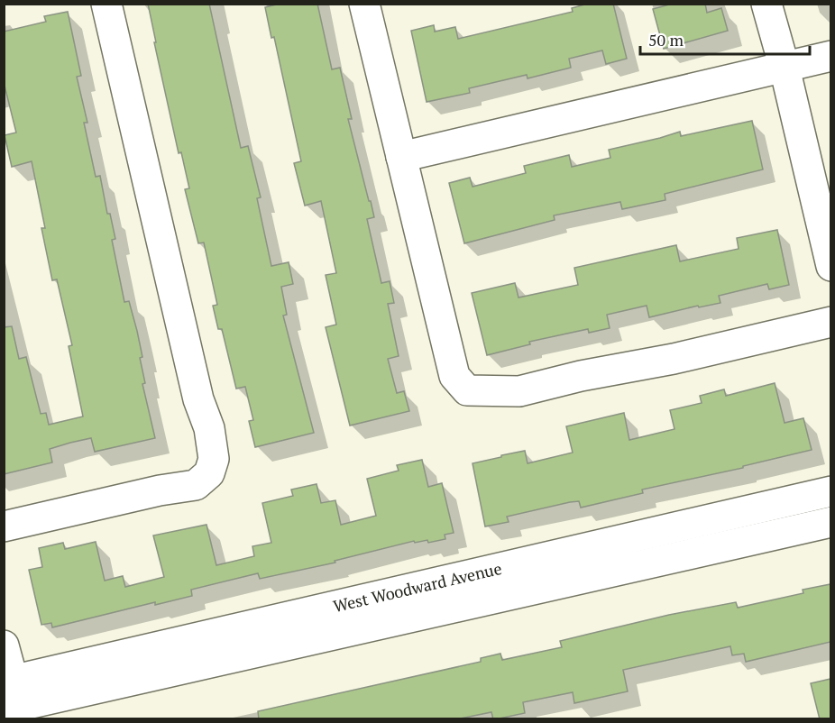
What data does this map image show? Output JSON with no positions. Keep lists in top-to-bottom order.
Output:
{
  "streets": {
    "street": ["West Woodward Avenue"]
  },
  "scale_bar": "50 m"
}
